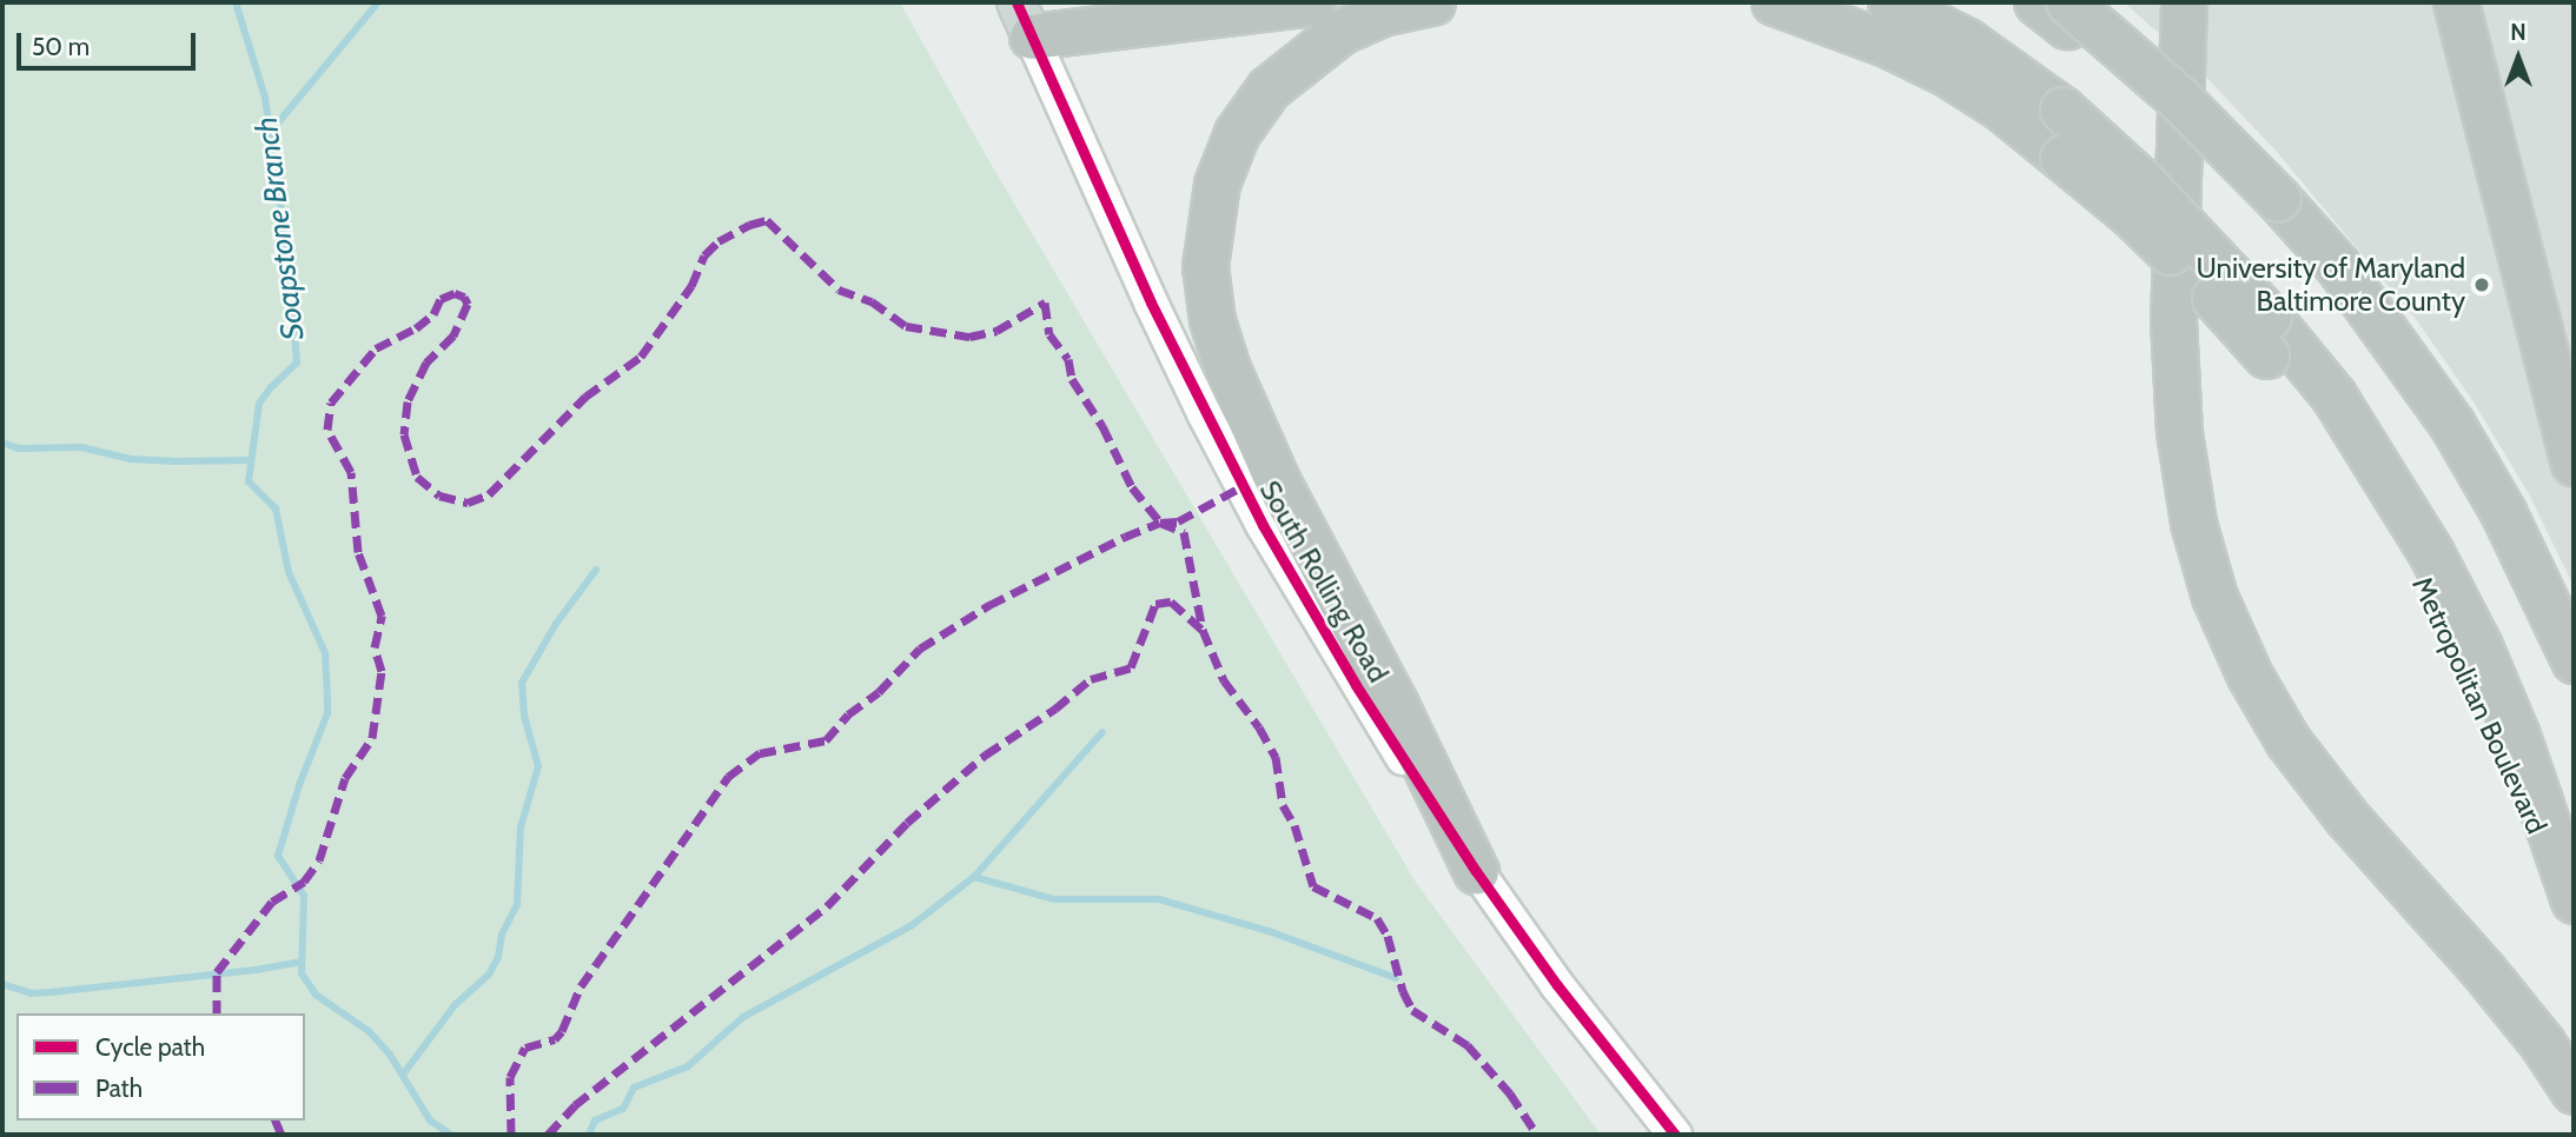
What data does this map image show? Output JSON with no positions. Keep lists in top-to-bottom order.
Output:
{
  "streets": {
    "highway": ["Metropolitan Boulevard"],
    "main road": ["South Rolling Road"]
  },
  "water": ["Soapstone Branch"],
  "places": ["University of Maryland Baltimore County"],
  "legend": ["Cycle path", "Path"],
  "scale_bar": "50 m",
  "north": "top"
}
